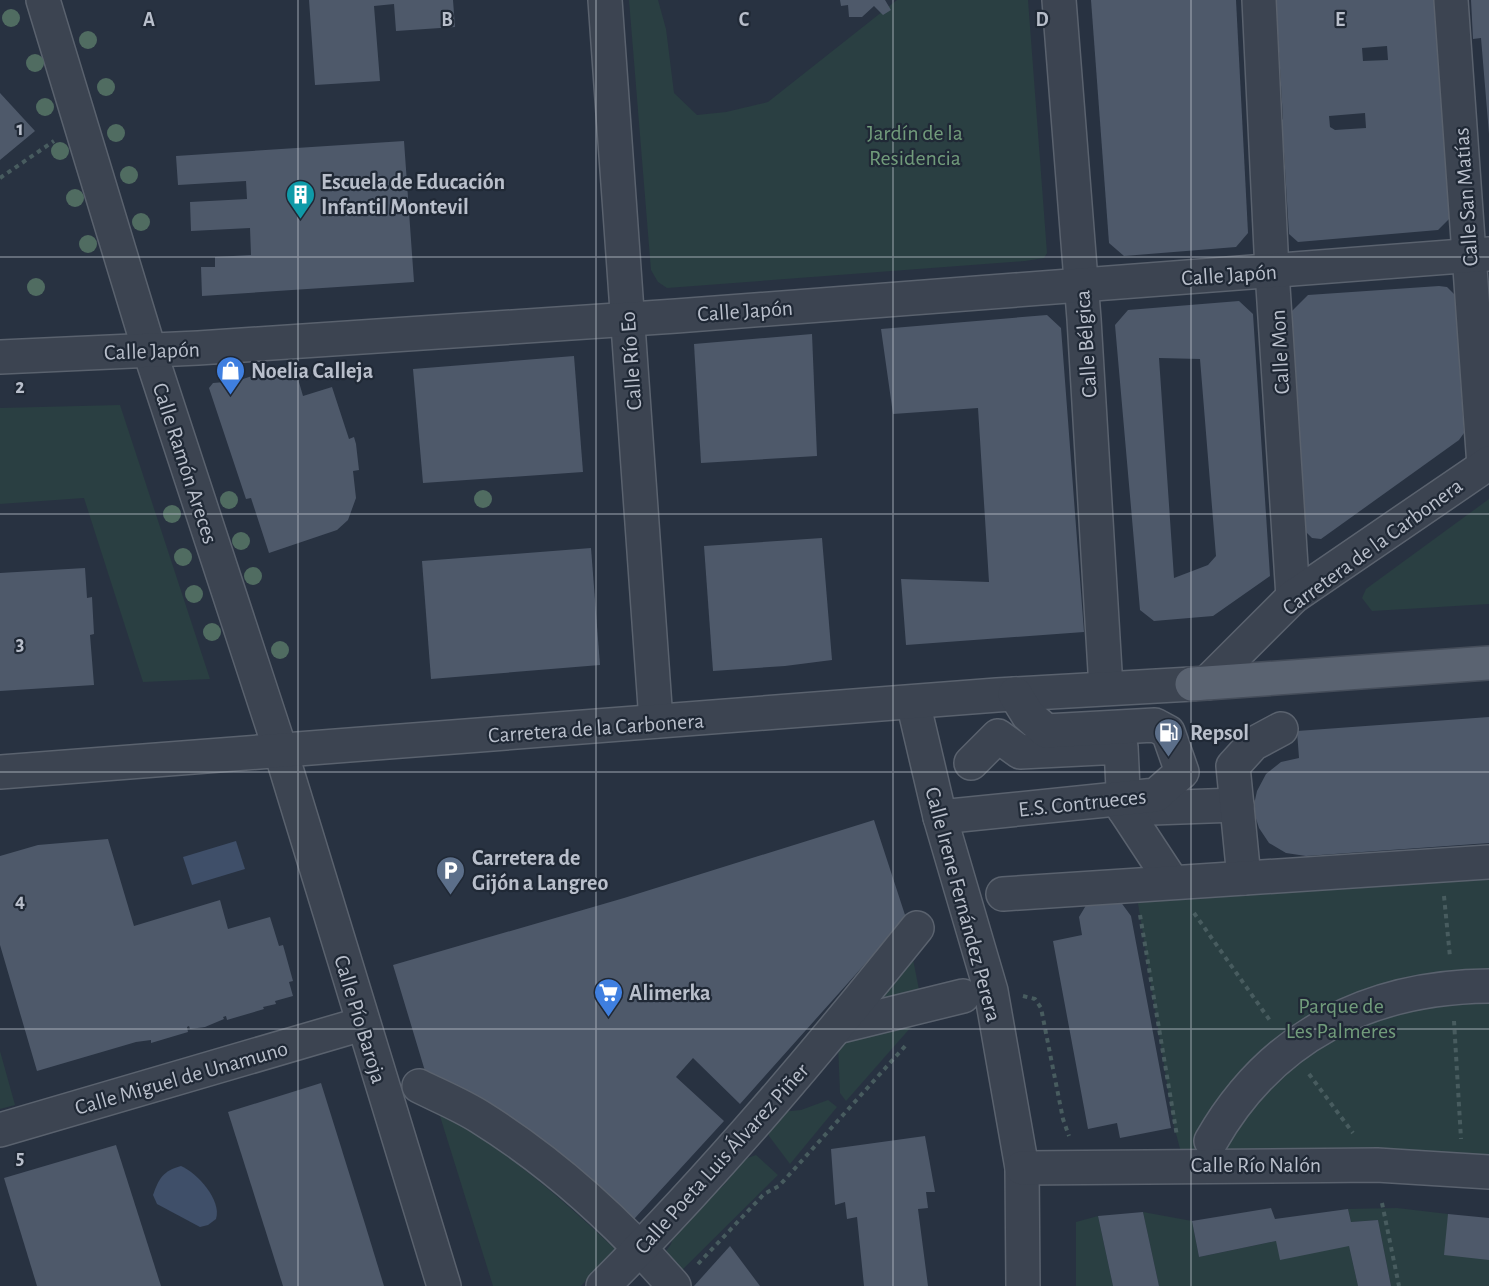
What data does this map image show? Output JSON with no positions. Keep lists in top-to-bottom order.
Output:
{
  "streets": {
    "street": [
      "Calle San Matías",
      "Calle Japón",
      "Calle Bélgica",
      "Calle Mon",
      "Calle Río Eo",
      "Calle Ramón Areces",
      "Carretera de la Carbonera",
      "E.S. Contrueces",
      "Calle Irene Fernández Perera",
      "Calle Pío Baroja",
      "Calle Miguel de Unamuno",
      "Calle Poeta Luis Álvarez Piñer",
      "Calle Río Nalón"
    ]
  },
  "crossings": [
    ["Calle San Matías", "Calle Japón"],
    ["Calle San Matías", "Carretera de la Carbonera"],
    ["Calle Japón", "Calle Bélgica"],
    ["Calle Japón", "Calle Mon"],
    ["Calle Japón", "Calle Río Eo"],
    ["Calle Japón", "Calle Ramón Areces"],
    ["Calle Bélgica", "Carretera de la Carbonera"],
    ["Calle Mon", "Carretera de la Carbonera"],
    ["Calle Río Eo", "Carretera de la Carbonera"],
    ["Calle Ramón Areces", "Carretera de la Carbonera"],
    ["Calle Ramón Areces", "Calle Pío Baroja"],
    ["Carretera de la Carbonera", "E.S. Contrueces"],
    ["Carretera de la Carbonera", "Calle Irene Fernández Perera"],
    ["Carretera de la Carbonera", "Calle Pío Baroja"],
    ["E.S. Contrueces", "Calle Irene Fernández Perera"],
    ["Calle Irene Fernández Perera", "Calle Río Nalón"],
    ["Calle Pío Baroja", "Calle Miguel de Unamuno"]
  ],
  "parks": ["Jardín de la Residencia", "Parque de Les Palmeres"],
  "places": {
    "building": ["Escuela de Educación Infantil Montevil"],
    "shop": ["Noelia Calleja"],
    "fuel station": ["Repsol"],
    "parking": ["Carretera de Gijón a Langreo"],
    "supermarket": ["Alimerka"]
  },
  "grid": {
    "columns": [
      "A",
      "B",
      "C",
      "D",
      "E"
    ],
    "rows": [
      "1",
      "2",
      "3",
      "4",
      "5"
    ]
  }
}
